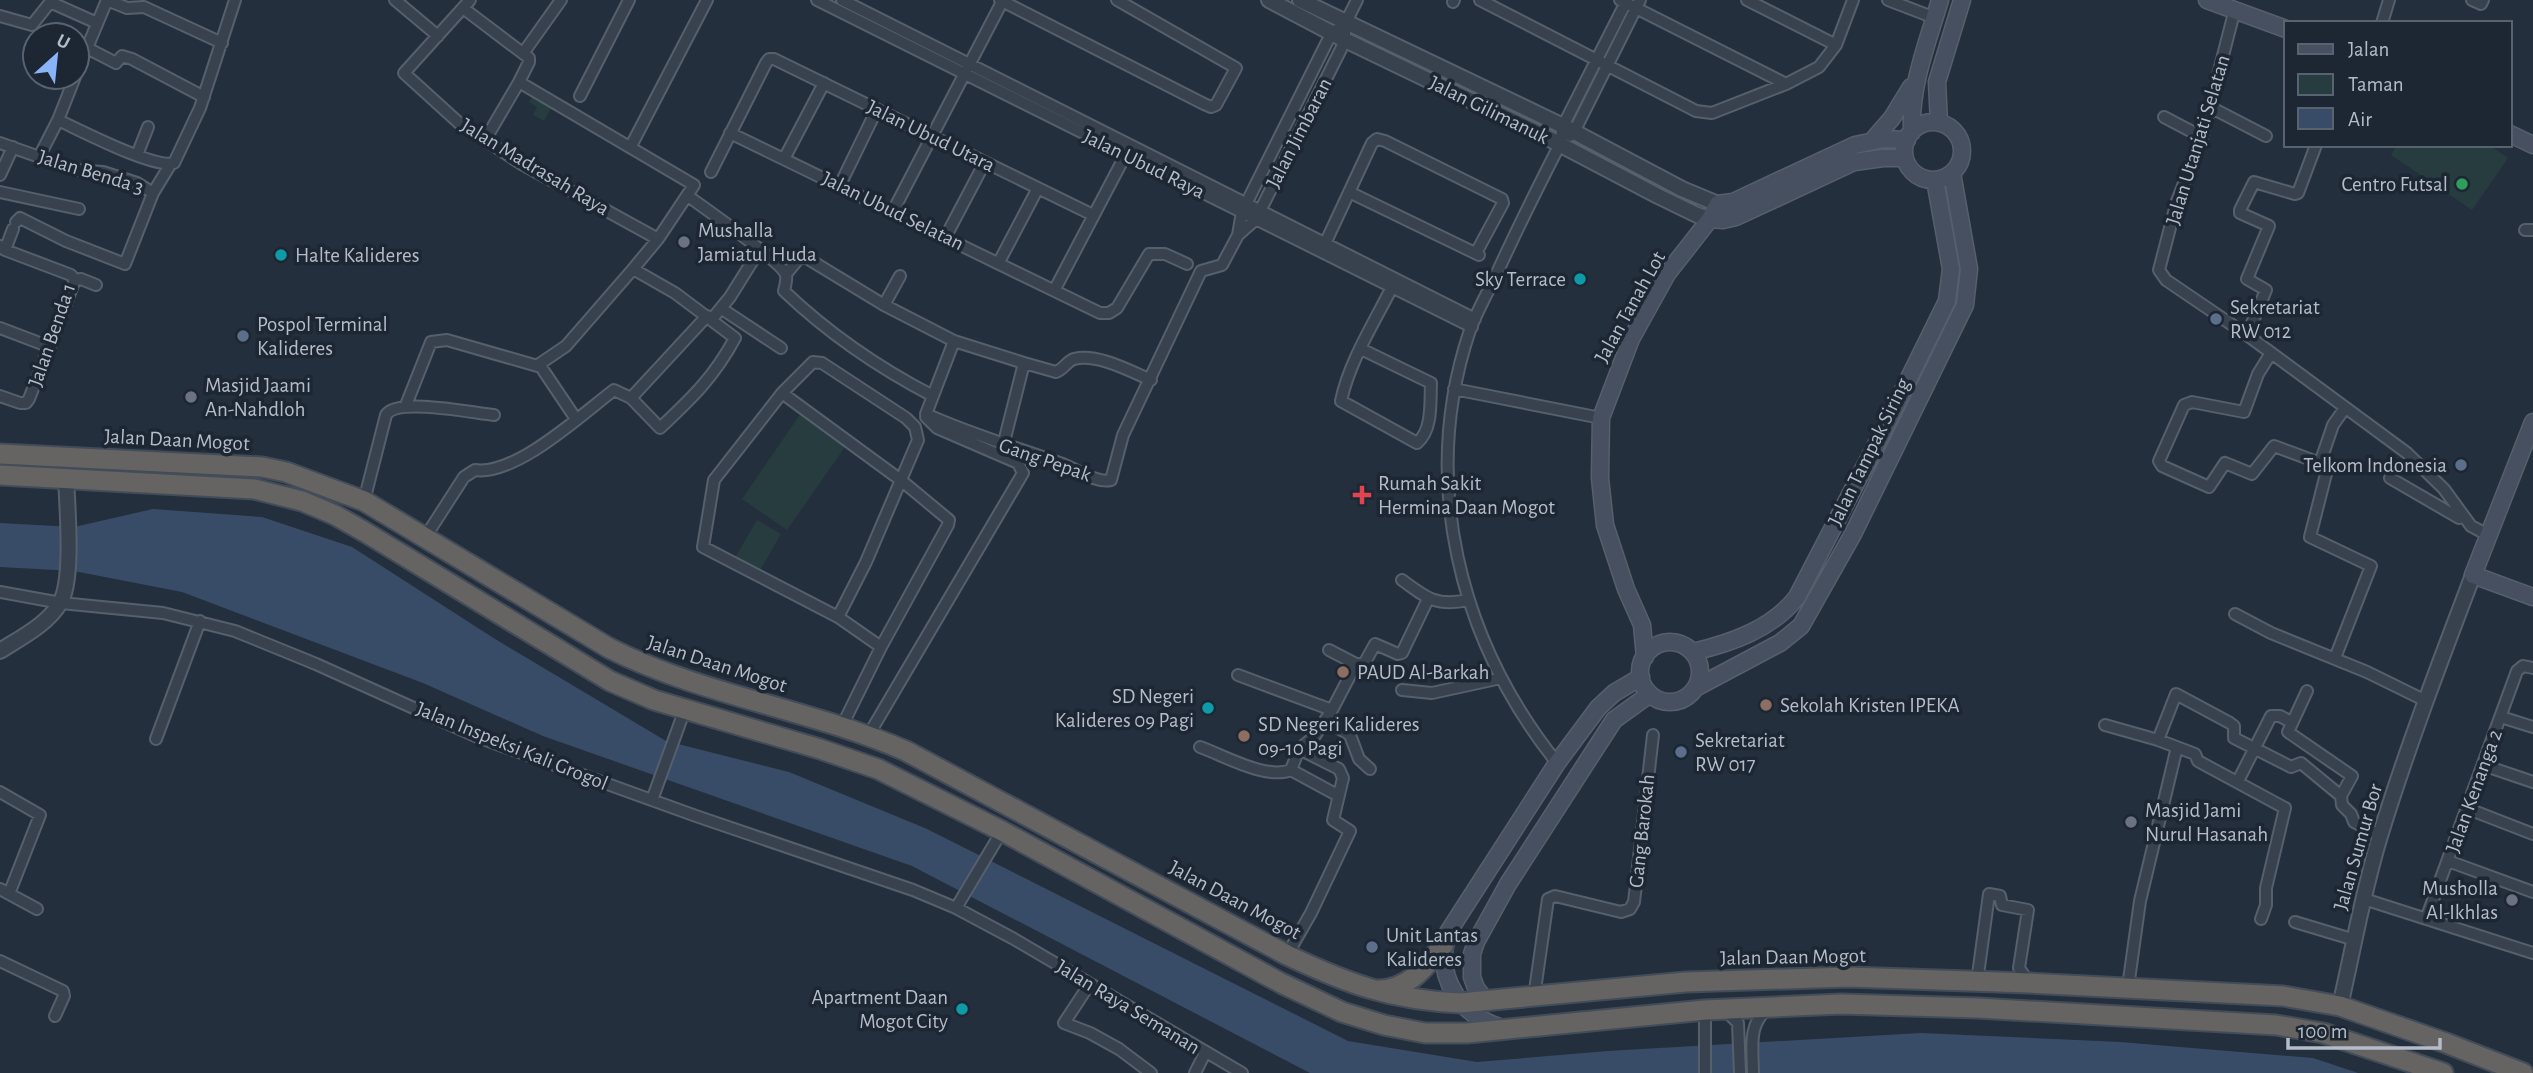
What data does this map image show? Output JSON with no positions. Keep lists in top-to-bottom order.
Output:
{
  "streets": {
    "highway": ["Jalan Daan Mogot"],
    "main road": ["Jalan Tanah Lot", "Jalan Tampak Siring", "Jalan Sumur Bor"],
    "street": [
      "Jalan Gilimanuk",
      "Jalan Jimbaran",
      "Jalan Ubud Utara",
      "Jalan Utanjati Selatan",
      "Jalan Ubud Raya",
      "Jalan Madrasah Raya",
      "Jalan Benda 3",
      "Jalan Ubud Selatan",
      "Jalan Benda 1",
      "Gang Pepak",
      "Jalan Inspeksi Kali Grogol",
      "Jalan Kenanga 2",
      "Gang Barokah",
      "Jalan Raya Semanan"
    ]
  },
  "crossings": [
    ["Jalan Gilimanuk", "Jalan Jimbaran"],
    ["Jalan Gilimanuk", "Jalan Tanah Lot"],
    ["Jalan Jimbaran", "Jalan Ubud Raya"],
    ["Jalan Jimbaran", "Gang Pepak"],
    ["Jalan Ubud Utara", "Jalan Ubud Selatan"],
    ["Jalan Benda 3", "Jalan Benda 1"],
    ["Jalan Tanah Lot", "Jalan Tampak Siring"],
    ["Jalan Daan Mogot", "Gang Barokah"],
    ["Jalan Daan Mogot", "Jalan Sumur Bor"],
    ["Jalan Inspeksi Kali Grogol", "Jalan Raya Semanan"]
  ],
  "places": {
    "other": [
      "Centro Futsal",
      "Mushalla Jamiatul Huda",
      "Halte Kalideres",
      "Sky Terrace",
      "Sekretariat RW 012",
      "Pospol Terminal Kalideres",
      "Masjid Jaami An-Nahdloh",
      "Telkom Indonesia",
      "PAUD Al-Barkah",
      "Sekolah Kristen IPEKA",
      "SD Negeri Kalideres 09 Pagi",
      "SD Negeri Kalideres 09-10 Pagi",
      "Sekretariat RW 017",
      "Masjid Jami Nurul Hasanah",
      "Musholla Al-Ikhlas",
      "Unit Lantas Kalideres",
      "Apartment Daan Mogot City"
    ],
    "health": ["Rumah Sakit Hermina Daan Mogot"]
  },
  "legend": ["Jalan", "Taman", "Air"],
  "scale_bar": "100 m",
  "north": "top right"
}
